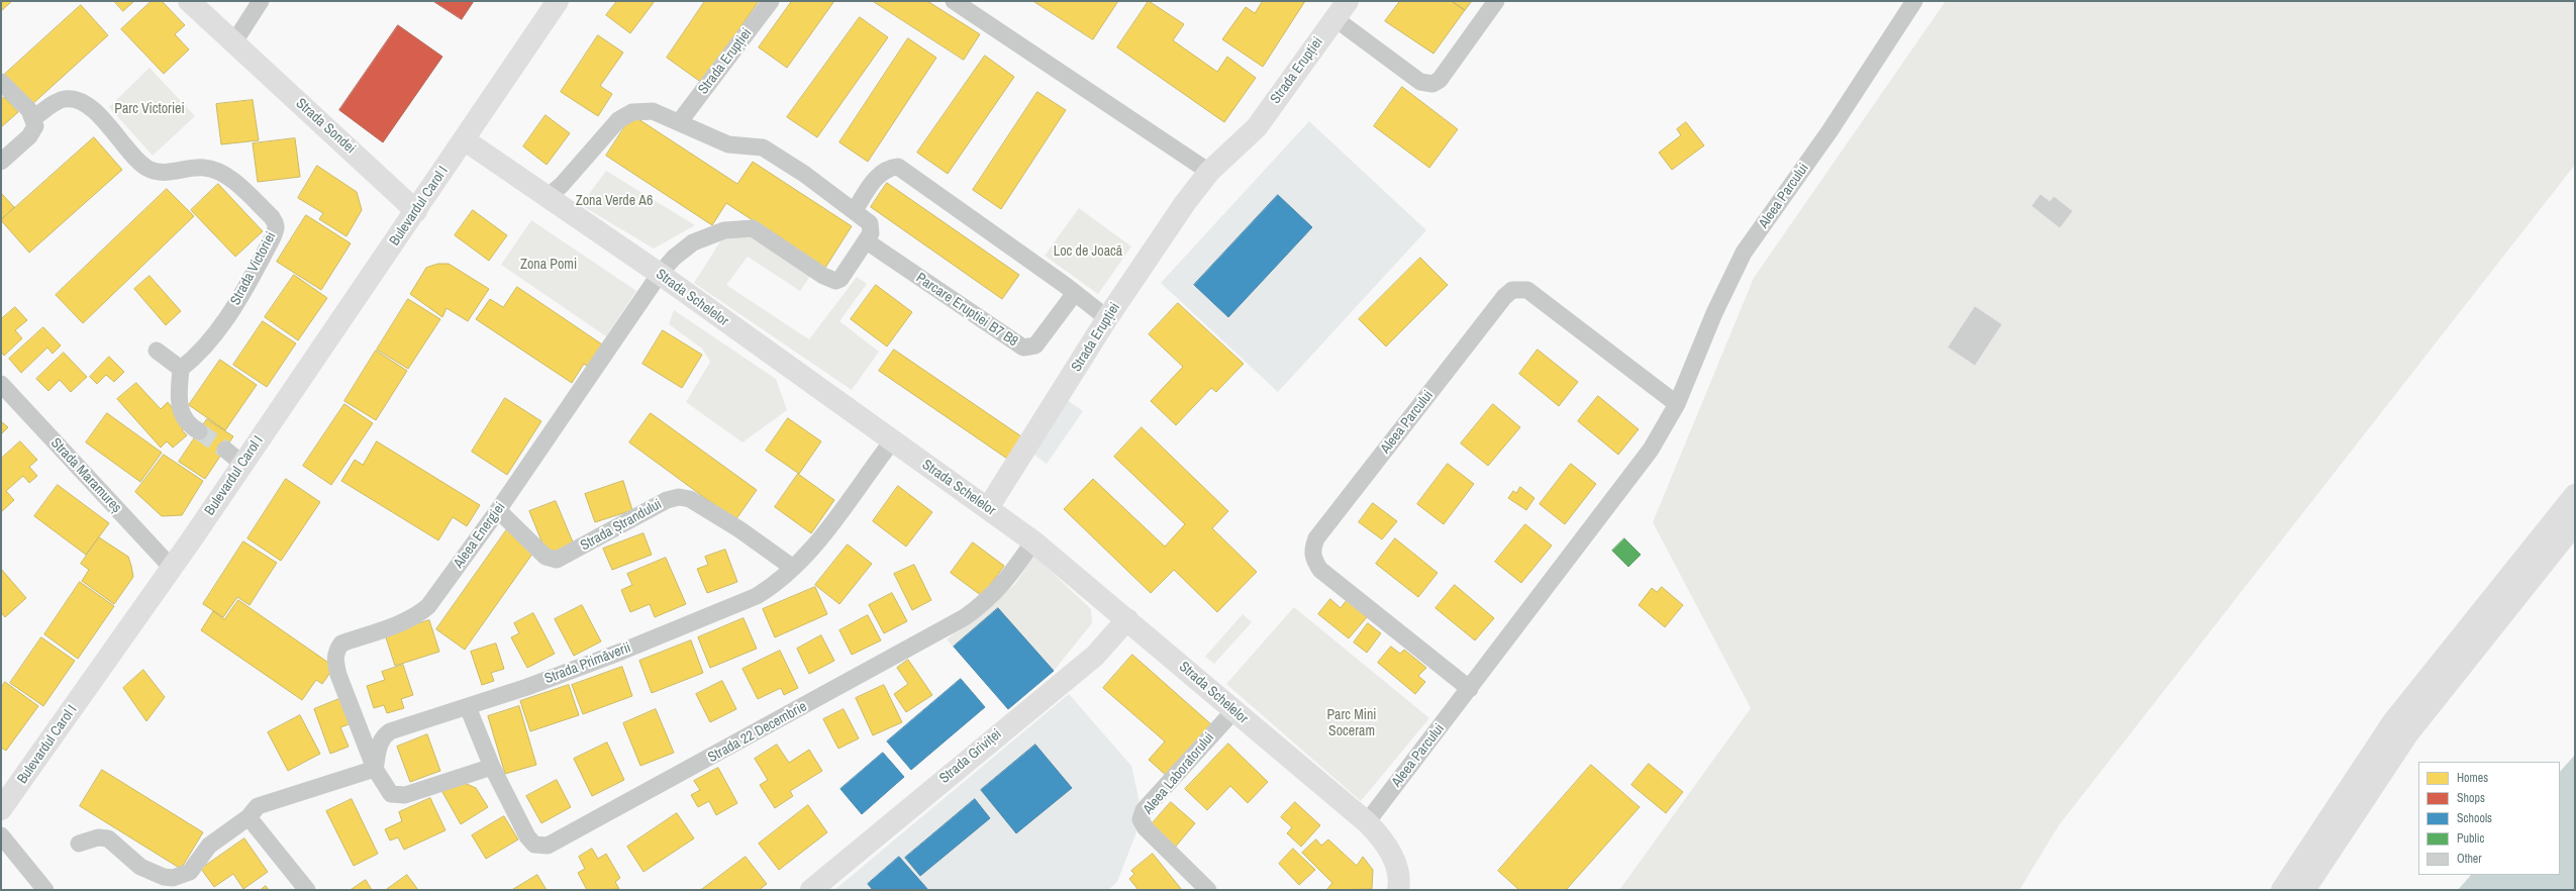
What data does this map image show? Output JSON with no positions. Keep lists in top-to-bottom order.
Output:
{
  "streets": {
    "main road": [
      "Strada Erupției",
      "Strada Sondei",
      "Bulevardul Carol I",
      "Strada Schelelor",
      "Strada Griviței"
    ],
    "street": [
      "Aleea Parcului",
      "Strada Victoriei",
      "Parcare Eruptiei B7 B8",
      "Strada Maramureș",
      "Strada Ștrandului",
      "Aleea Energiei",
      "Strada Primăverii",
      "Strada 22 Decembrie",
      "Aleea Laboratorului"
    ]
  },
  "crossings": [
    ["Strada Erupției", "Strada Schelelor"],
    ["Strada Sondei", "Bulevardul Carol I"],
    ["Aleea Parcului", "Strada Schelelor"],
    ["Bulevardul Carol I", "Strada Schelelor"],
    ["Bulevardul Carol I", "Strada Maramureș"],
    ["Strada Schelelor", "Aleea Energiei"],
    ["Strada Schelelor", "Strada Primăverii"],
    ["Strada Schelelor", "Strada 22 Decembrie"],
    ["Strada Schelelor", "Strada Griviței"],
    ["Strada Schelelor", "Aleea Laboratorului"],
    ["Parcare Eruptiei B7 B8", "Aleea Energiei"],
    ["Strada Ștrandului", "Aleea Energiei"],
    ["Strada Ștrandului", "Strada Primăverii"],
    ["Aleea Energiei", "Strada Primăverii"],
    ["Strada Primăverii", "Strada 22 Decembrie"]
  ],
  "parks": [
    "Parc Victoriei",
    "Zona Verde A6",
    "Loc de Joacă",
    "Zona Pomi",
    "Parc Mini Soceram"
  ],
  "legend": [
    "Homes",
    "Shops",
    "Schools",
    "Public",
    "Other"
  ]
}
